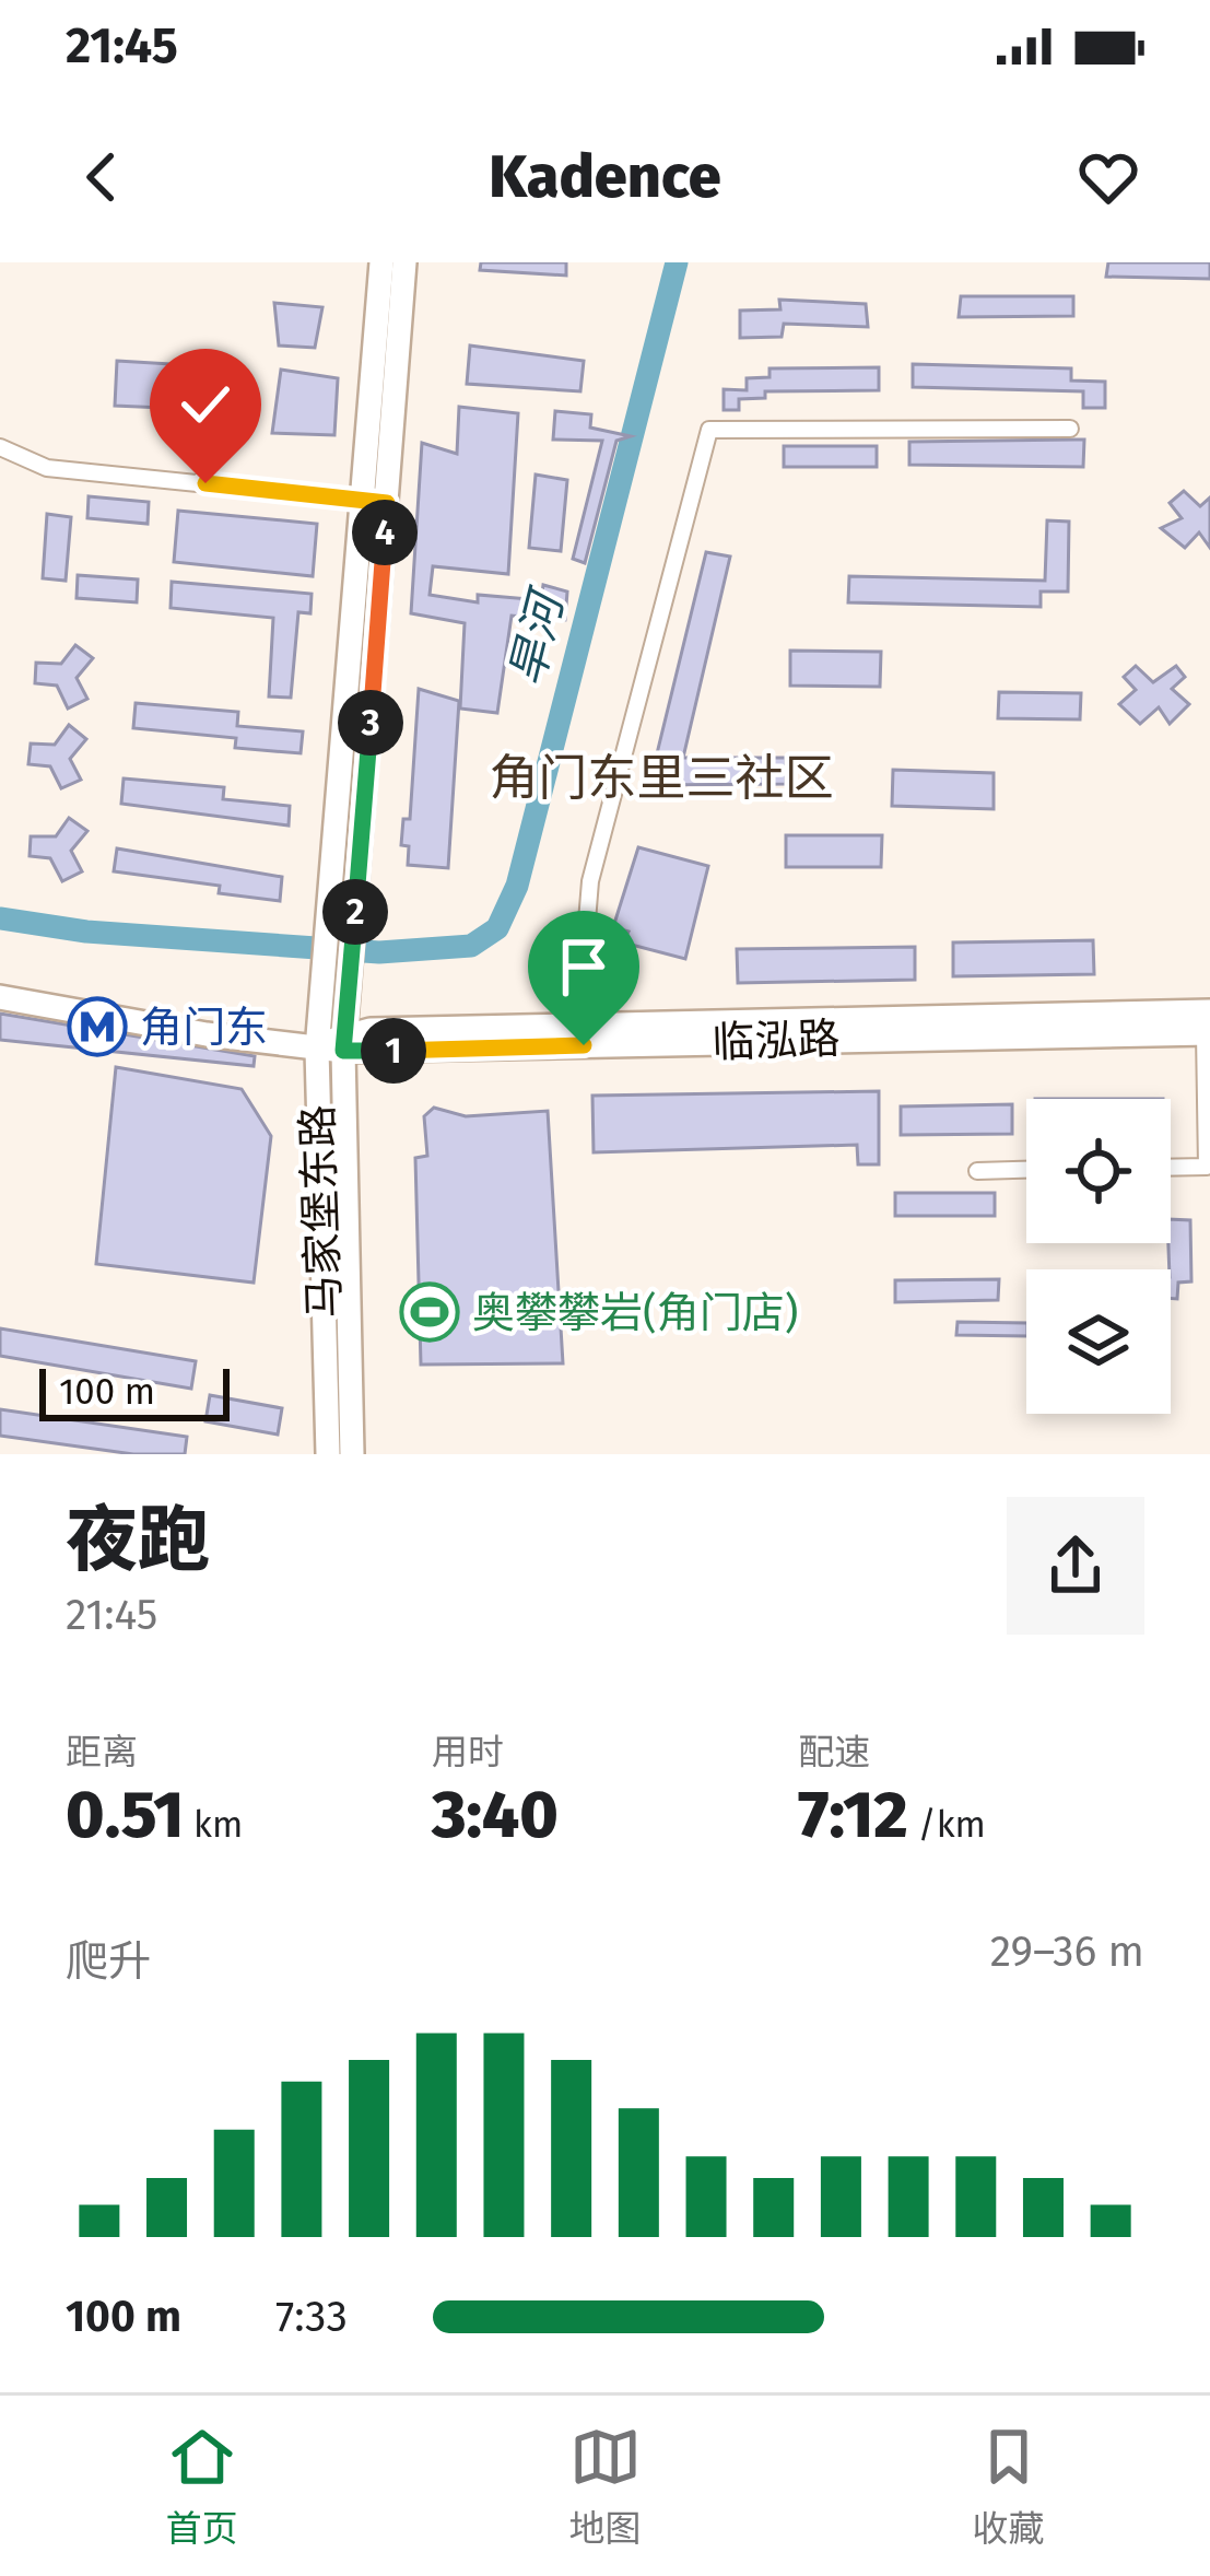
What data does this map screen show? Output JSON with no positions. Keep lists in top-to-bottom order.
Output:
{
  "streets": {
    "main road": ["临泓路", "马家堡东路"]
  },
  "crossings": [
    ["临泓路", "马家堡东路"]
  ],
  "districts": ["角门东里三社区"],
  "water": ["旱河"],
  "places": {
    "metro station": ["角门东"],
    "sports": ["奥攀攀岩(角门店)"]
  },
  "scale_bar": "100 m",
  "page": {
    "status": "21:45",
    "header": "Kadence",
    "pins": [
      "4",
      "3",
      "2",
      "1"
    ],
    "scale": "100 m",
    "heading": ["夜跑", "21:45"],
    "stats": [
      ["距离", "0.51 km"],
      ["用时", "3:40"],
      ["配速", "7:12 /km"]
    ],
    "chart": ["爬升", "29–36 m"],
    "list": [
      {
        "name": "100 m",
        "note": "7:33"
      }
    ],
    "tabs": ["首页", "地图", "收藏"]
  }
}
